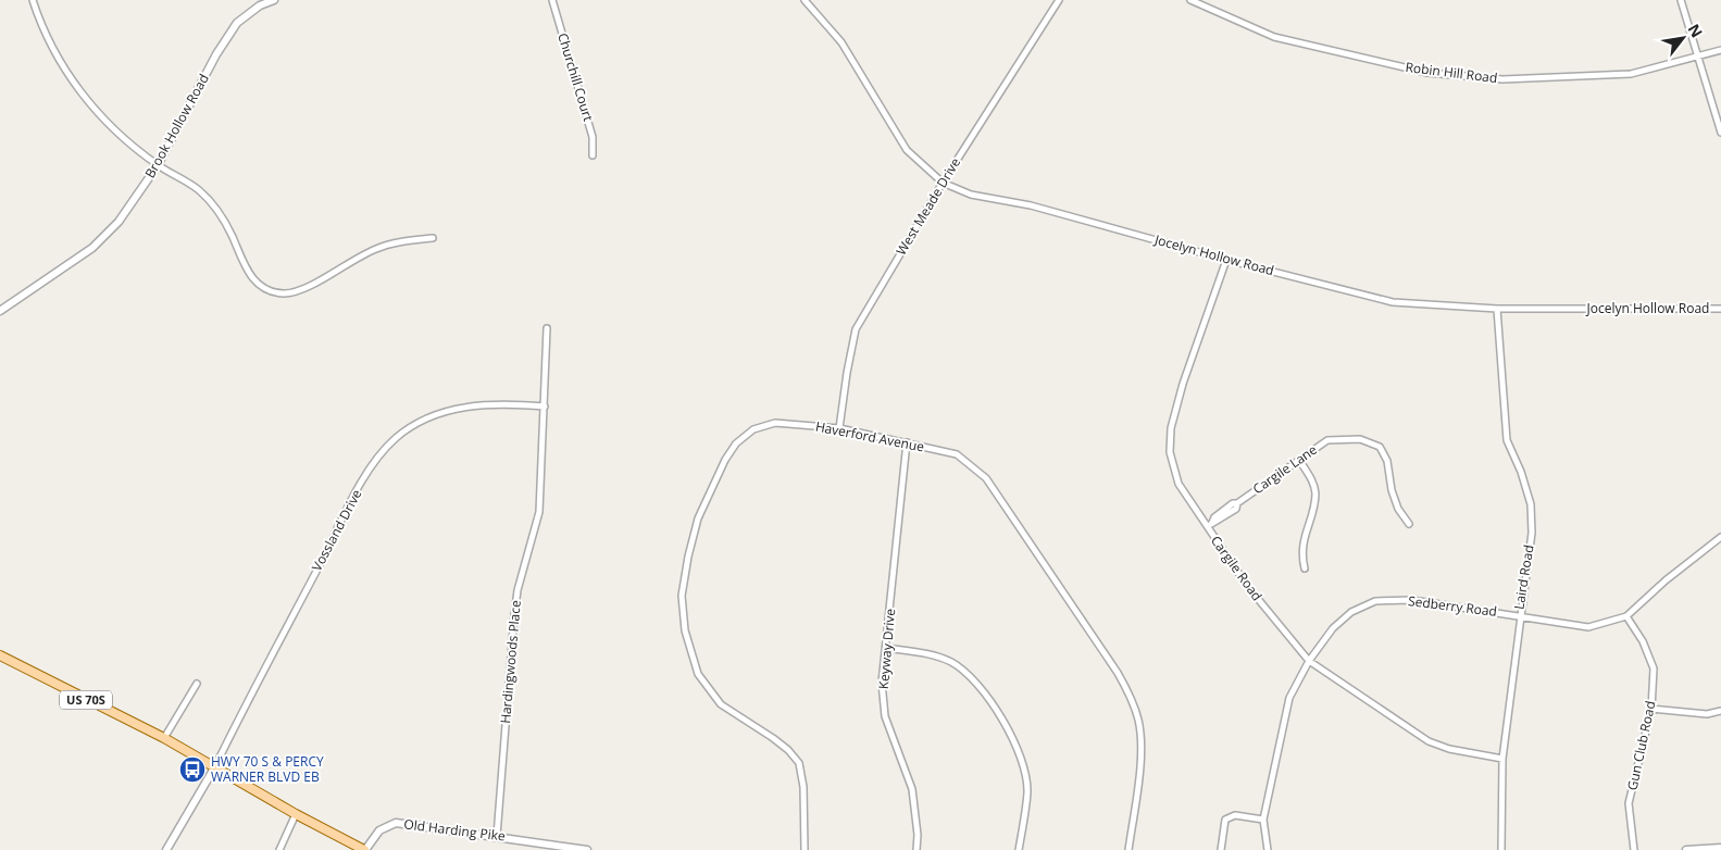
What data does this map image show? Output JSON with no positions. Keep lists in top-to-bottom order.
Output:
{
  "streets": {
    "main road": ["US 70S"],
    "street": [
      "Robin Hill Road",
      "Churchill Court",
      "Brook Hollow Road",
      "West Meade Drive",
      "Jocelyn Hollow Road",
      "Haverford Avenue",
      "Cargile Lane",
      "Vossland Drive",
      "Cargile Road",
      "Laird Road",
      "Sedberry Road",
      "Keyway Drive",
      "Hardingwoods Place",
      "Gun Club Road",
      "Old Harding Pike"
    ]
  },
  "crossings": [
    ["West Meade Drive", "Jocelyn Hollow Road"],
    ["West Meade Drive", "Haverford Avenue"],
    ["Jocelyn Hollow Road", "Cargile Road"],
    ["Jocelyn Hollow Road", "Laird Road"],
    ["Haverford Avenue", "Keyway Drive"],
    ["Cargile Lane", "Cargile Road"],
    ["Vossland Drive", "Hardingwoods Place"],
    ["Vossland Drive", "US 70S"],
    ["Cargile Road", "Laird Road"],
    ["Cargile Road", "Sedberry Road"],
    ["Laird Road", "Sedberry Road"],
    ["Sedberry Road", "Gun Club Road"],
    ["Hardingwoods Place", "Old Harding Pike"],
    ["US 70S", "Old Harding Pike"]
  ],
  "places": {
    "bus stop": ["HWY 70 S & PERCY WARNER BLVD EB"]
  },
  "north": "top right"
}
